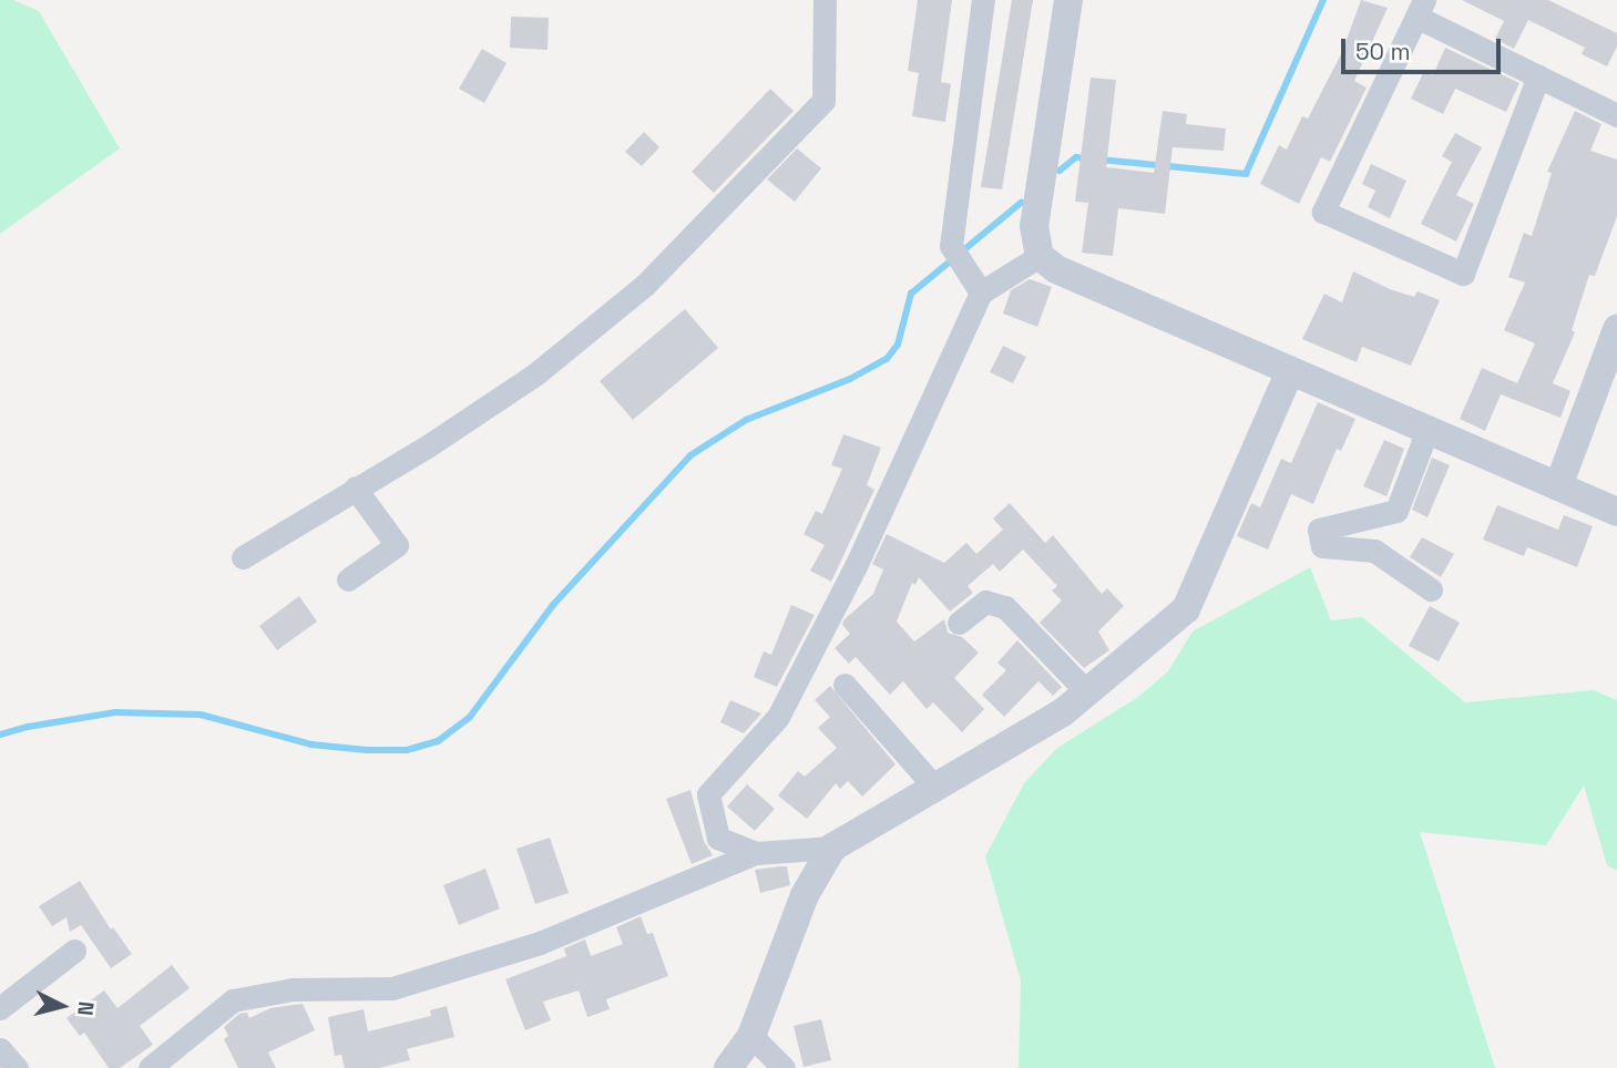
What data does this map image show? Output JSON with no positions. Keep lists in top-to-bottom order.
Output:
{
  "scale_bar": "50 m",
  "north": "right"
}
